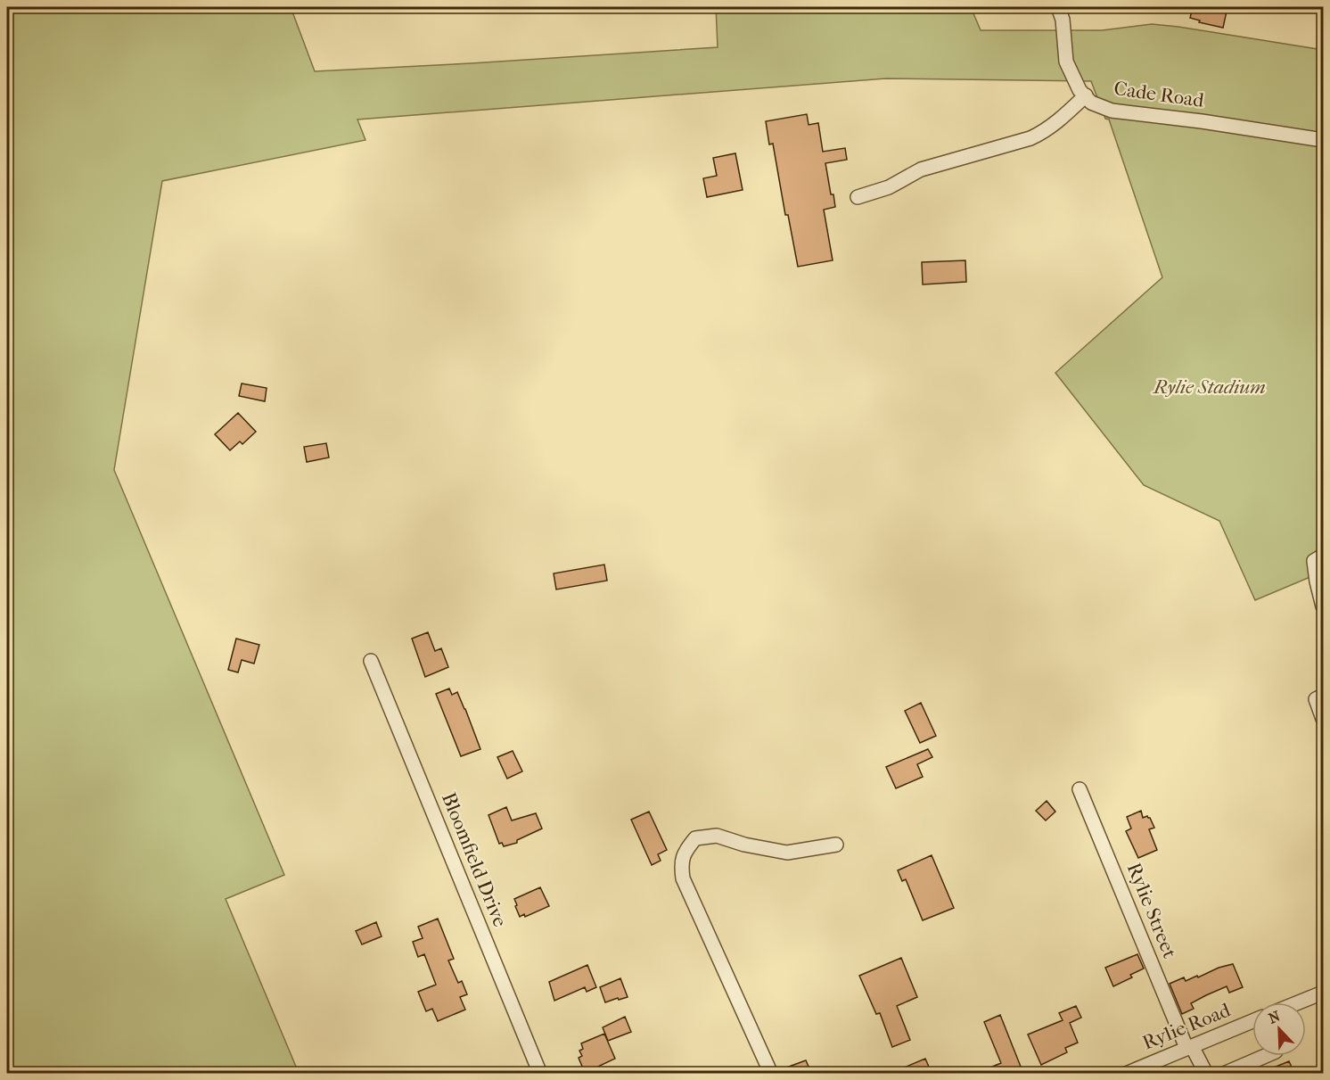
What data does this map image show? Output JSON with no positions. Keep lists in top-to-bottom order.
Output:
{
  "streets": {
    "street": [
      "Cade Road",
      "Bloomfield Drive",
      "Rylie Street",
      "Rylie Road"
    ]
  },
  "crossings": [
    ["Rylie Street", "Rylie Road"]
  ],
  "parks": ["Rylie Stadium"],
  "north": "top left"
}
